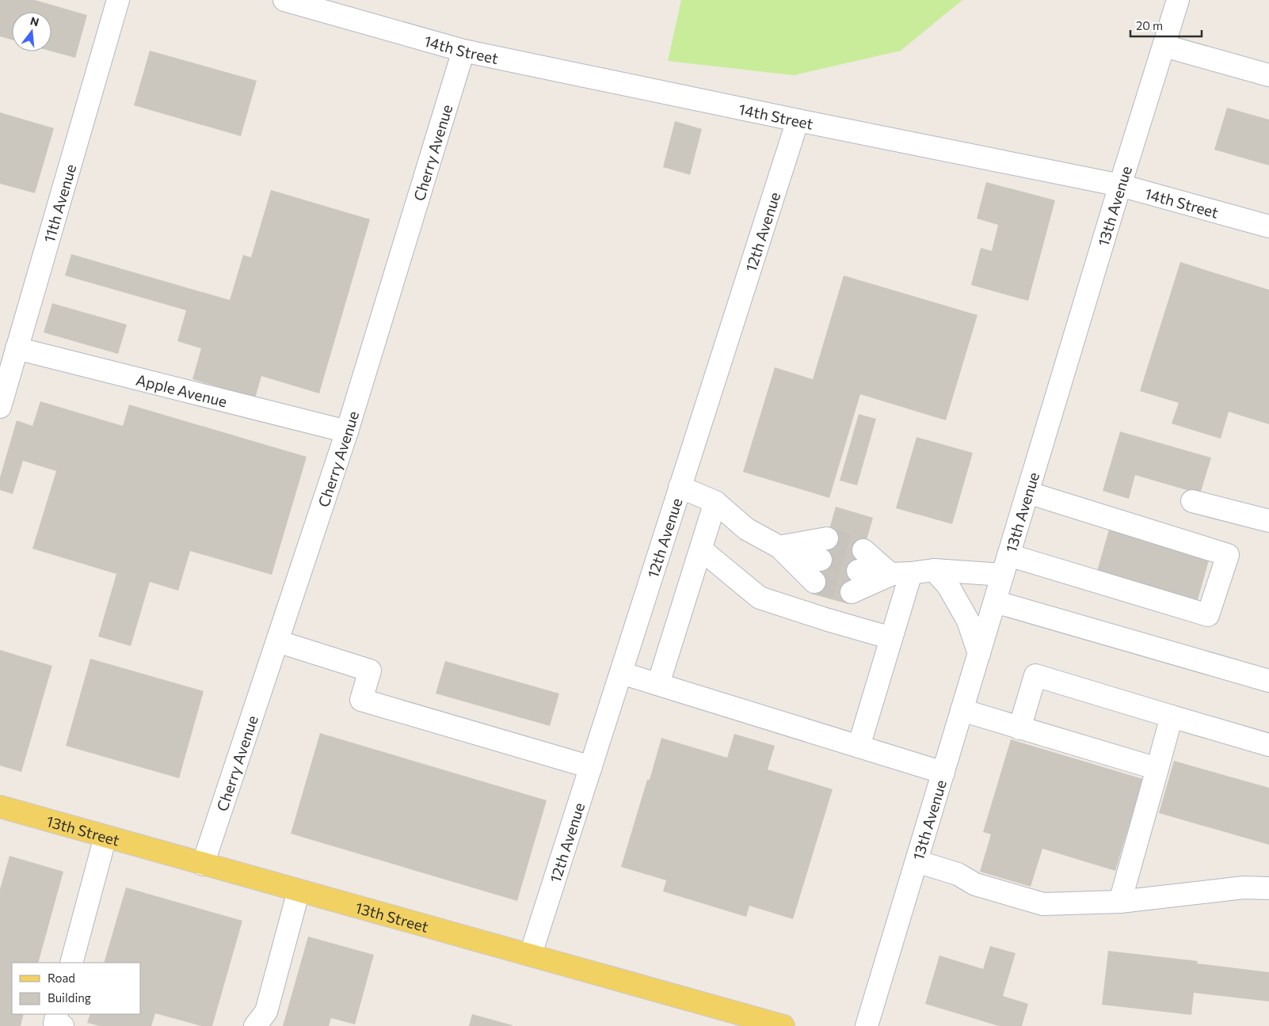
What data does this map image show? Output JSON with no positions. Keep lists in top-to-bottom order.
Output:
{
  "streets": {
    "main road": ["13th Street"],
    "street": [
      "14th Street",
      "Cherry Avenue",
      "11th Avenue",
      "13th Avenue",
      "12th Avenue",
      "Apple Avenue"
    ]
  },
  "crossings": [
    ["14th Street", "Cherry Avenue"],
    ["14th Street", "13th Avenue"],
    ["14th Street", "12th Avenue"],
    ["Cherry Avenue", "Apple Avenue"],
    ["Cherry Avenue", "13th Street"],
    ["11th Avenue", "Apple Avenue"],
    ["12th Avenue", "13th Street"]
  ],
  "legend": ["Road", "Building"],
  "scale_bar": "20 m",
  "north": "top"
}
